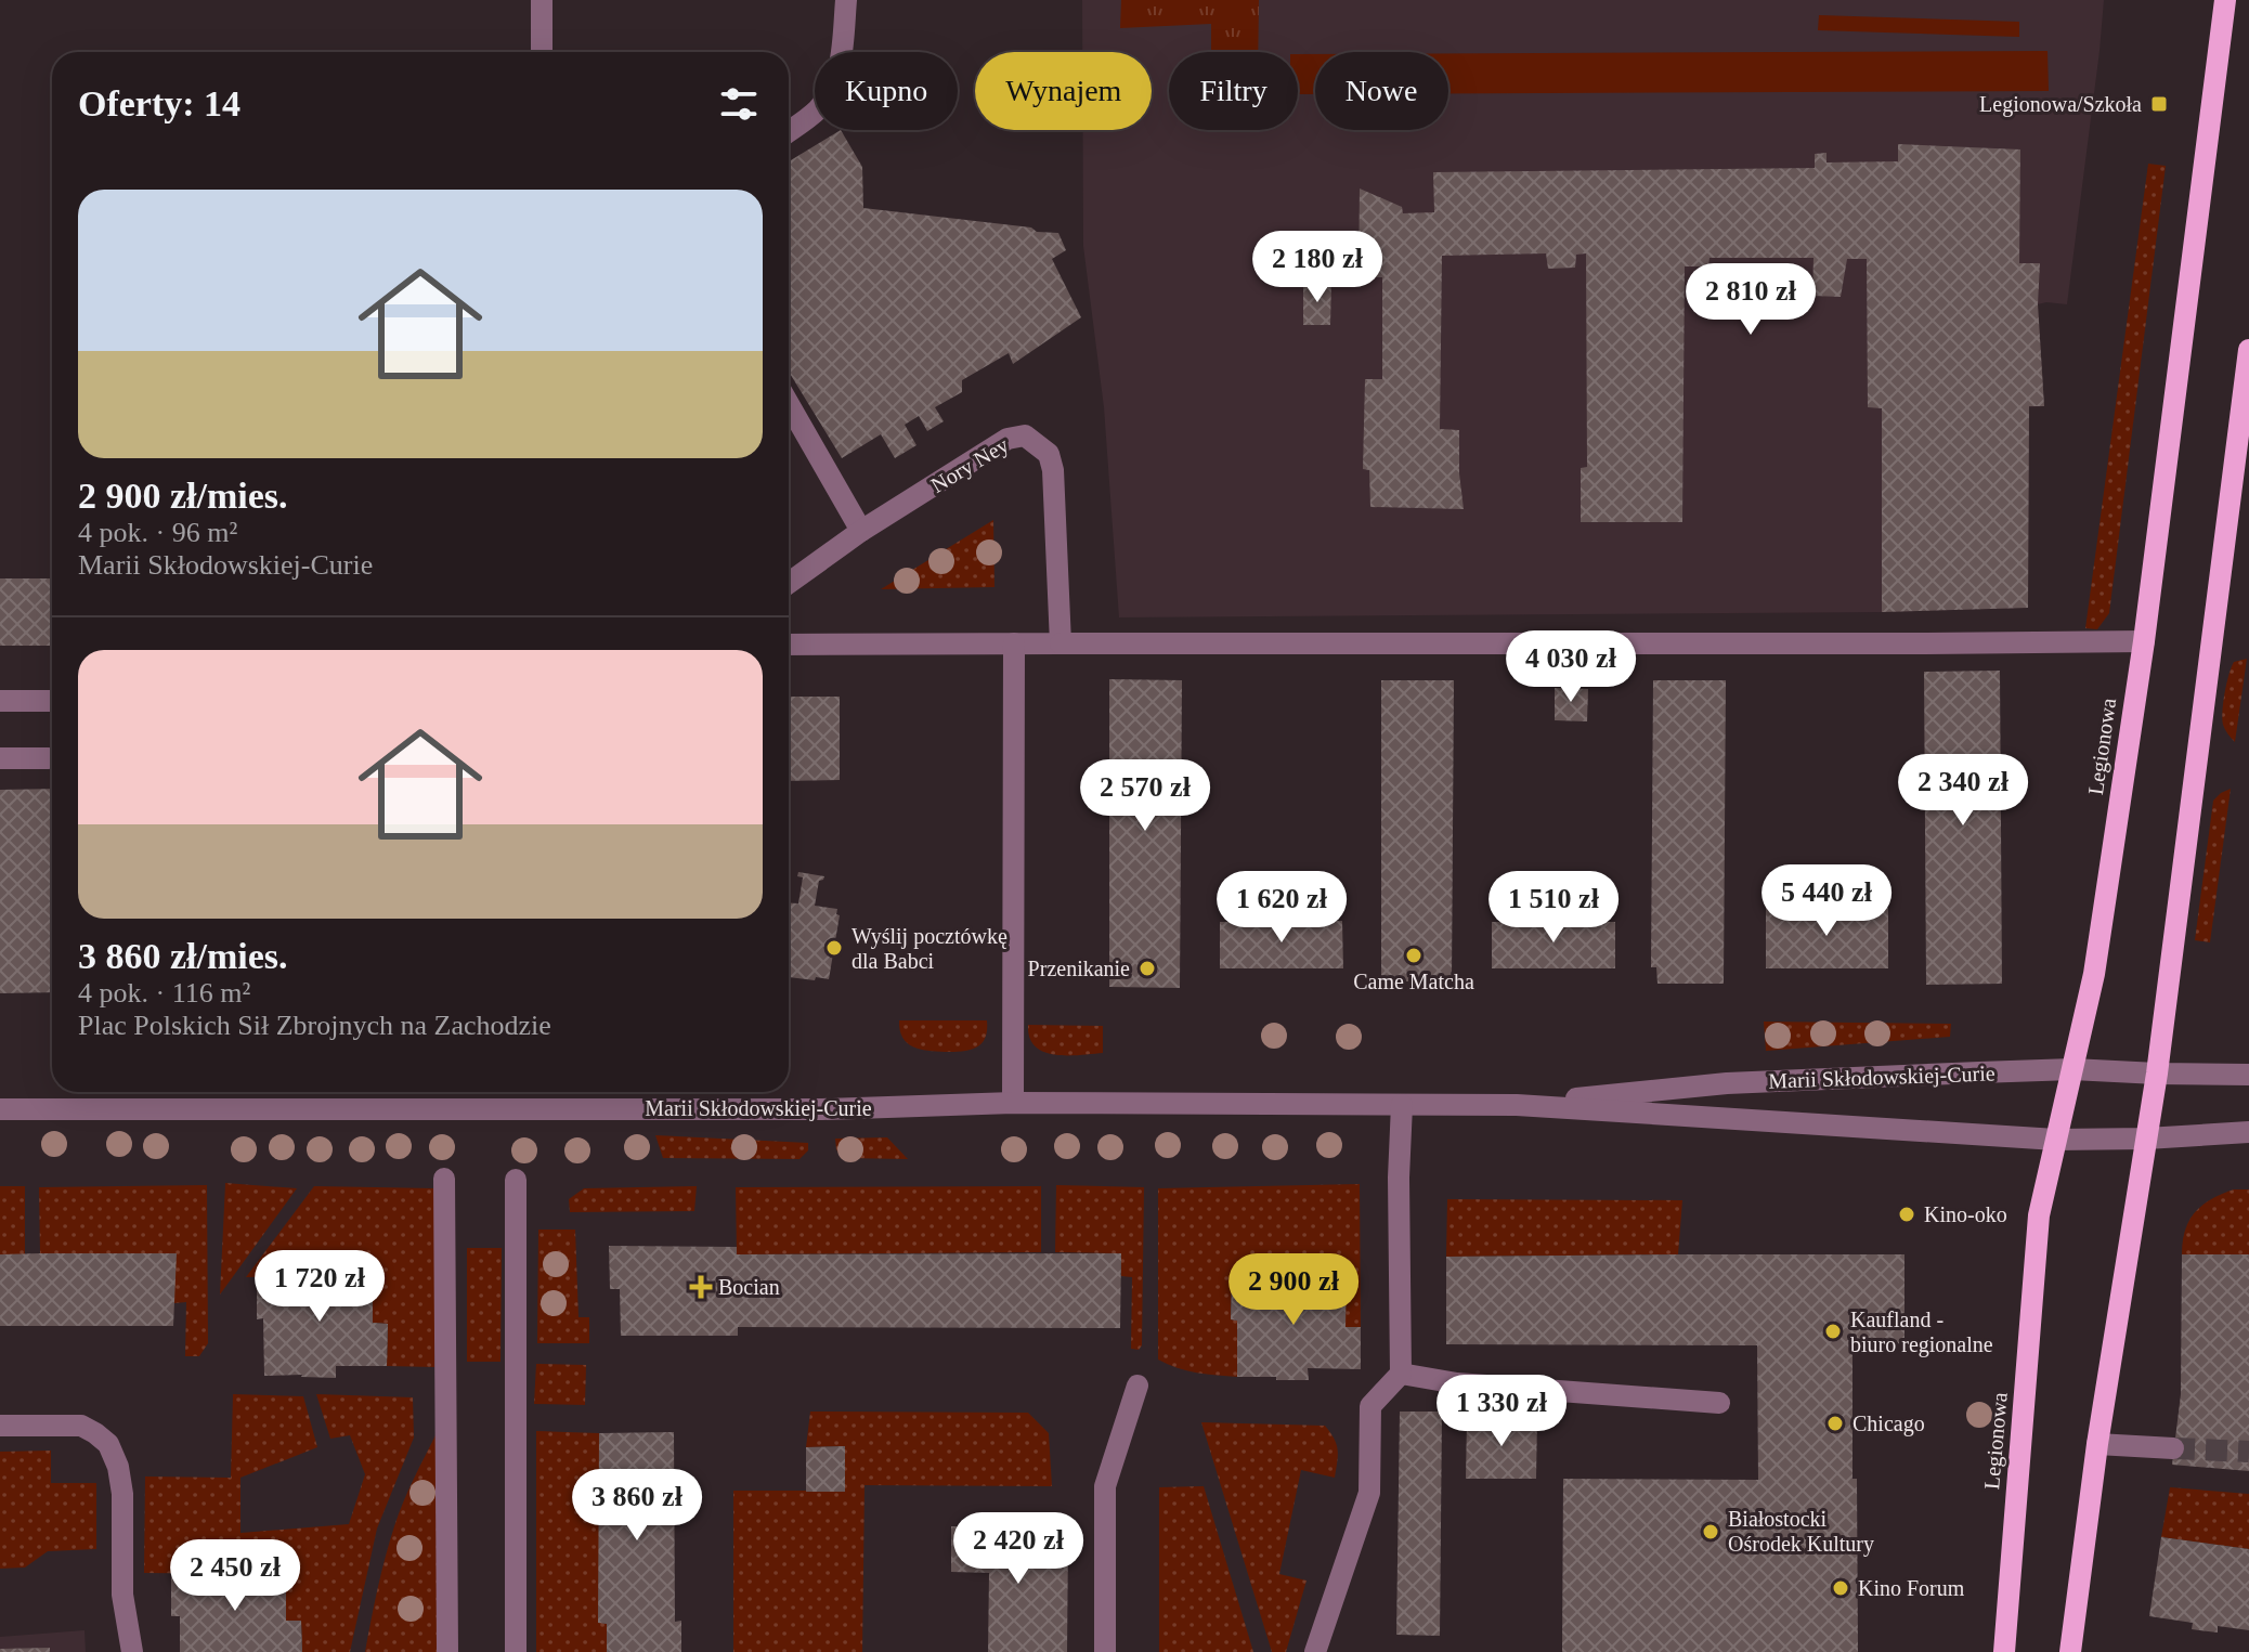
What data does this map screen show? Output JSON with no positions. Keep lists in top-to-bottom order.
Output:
{
  "streets": {
    "main road": ["Legionowa"],
    "street": ["Nory Ney", "Marii Skłodowskiej-Curie"]
  },
  "crossings": [
    ["Legionowa", "Marii Skłodowskiej-Curie"]
  ],
  "places": {
    "transit": ["Legionowa/Szkoła"],
    "other": [
      "Wyślij pocztówkę dla Babci",
      "Came Matcha",
      "Przenikanie",
      "Kino-oko",
      "Kaufland - biuro regionalne",
      "Chicago",
      "Białostocki Ośrodek Kultury",
      "Kino Forum"
    ],
    "health": ["Bocian"]
  },
  "page": {
    "chip": [
      "Kupno",
      "Wynajem",
      "Filtry",
      "Nowe"
    ],
    "heading": "Oferty: 14",
    "list": [
      {
        "name": "2 900 zł/mies.",
        "note": "4 pok. · 96 m² · Marii Skłodowskiej-Curie"
      },
      {
        "name": "3 860 zł/mies.",
        "note": "4 pok. · 116 m² · Plac Polskich Sił Zbrojnych na Zachodzie"
      }
    ],
    "price": [
      "2 180 zł",
      "2 810 zł",
      "4 030 zł",
      "2 340 zł",
      "2 570 zł",
      "5 440 zł",
      "1 620 zł",
      "1 510 zł",
      "1 720 zł",
      "2 900 zł",
      "1 330 zł",
      "3 860 zł",
      "2 420 zł",
      "2 450 zł"
    ]
  }
}
